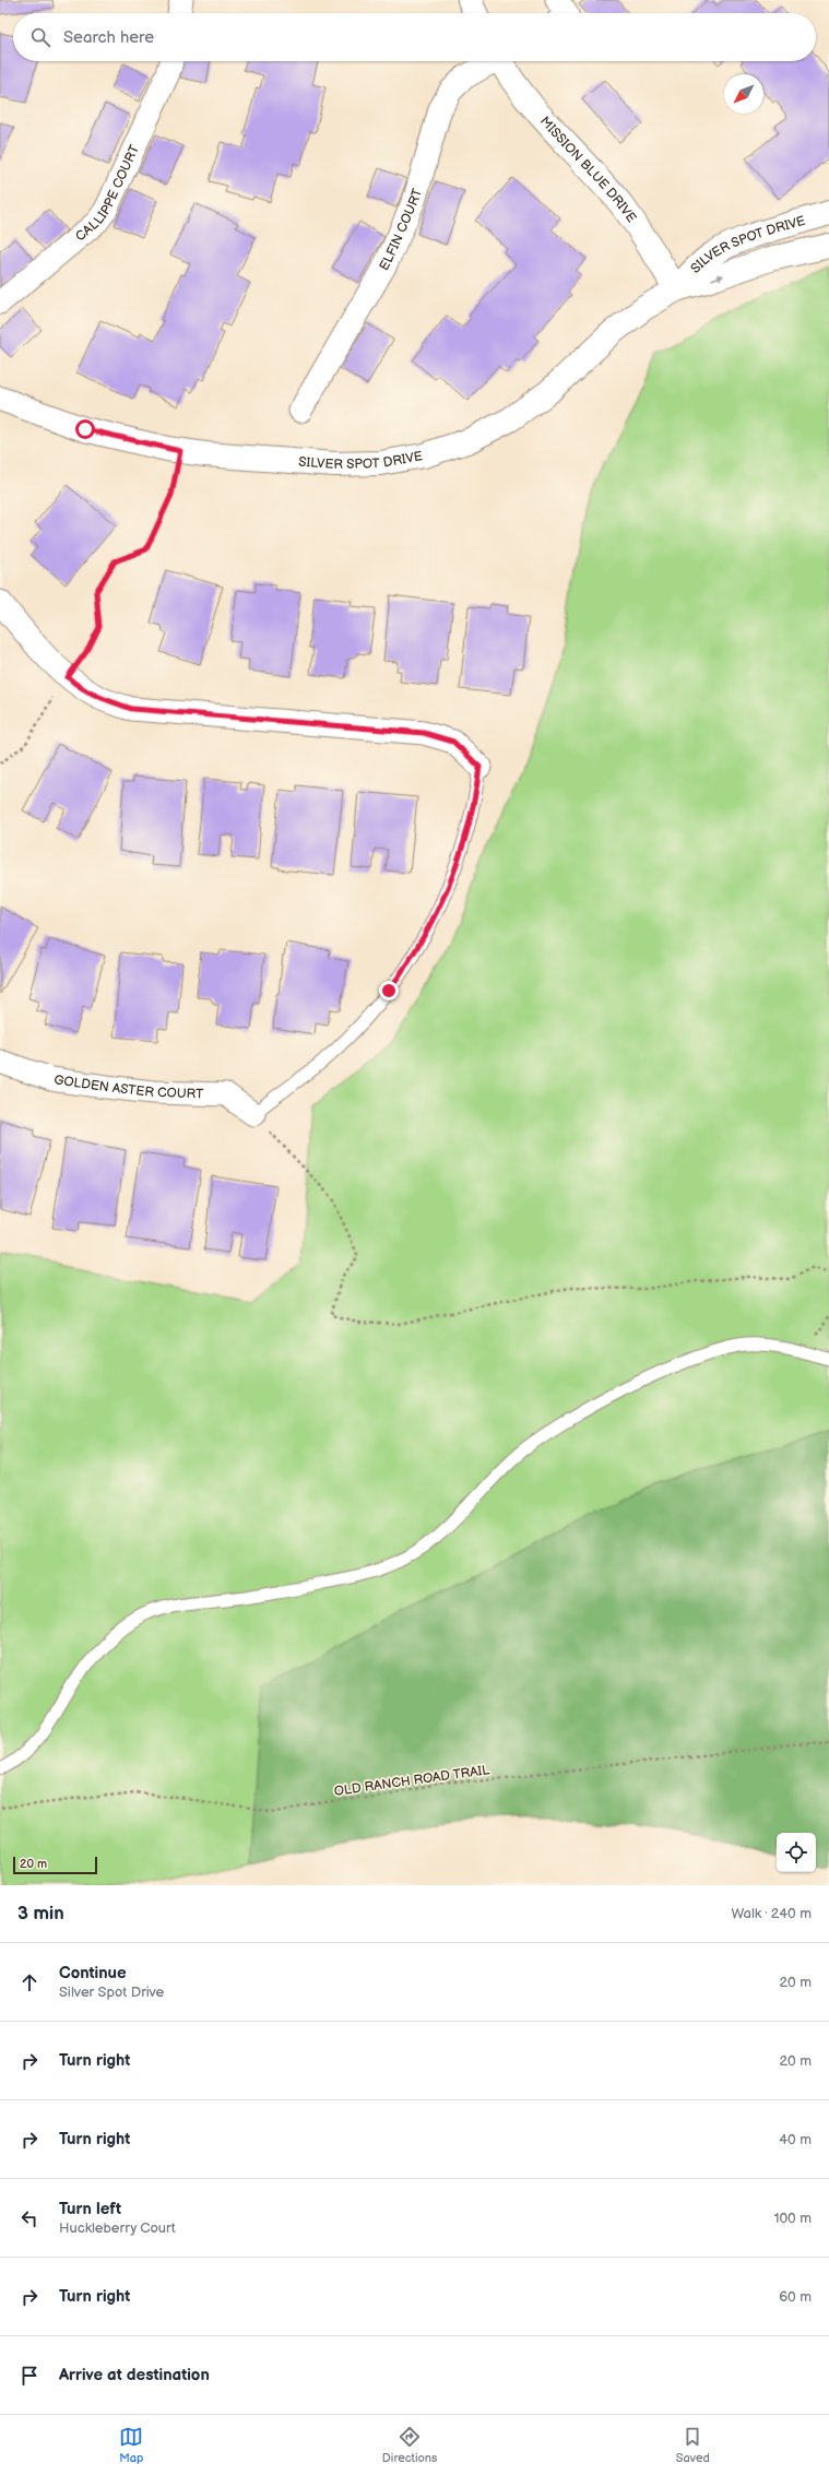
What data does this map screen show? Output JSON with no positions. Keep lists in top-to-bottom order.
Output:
{
  "streets": {
    "street": [
      "MISSION BLUE DRIVE",
      "CALLIPPE COURT",
      "ELFIN COURT",
      "SILVER SPOT DRIVE",
      "GOLDEN ASTER COURT"
    ],
    "path": ["OLD RANCH ROAD TRAIL"]
  },
  "crossings": [
    ["MISSION BLUE DRIVE", "SILVER SPOT DRIVE"]
  ],
  "scale_bar": "20 m",
  "north": "bottom left",
  "page": {
    "search": "Search here",
    "scale": "20 m",
    "heading": ["3 min", "Walk · 240 m"],
    "list": [
      ["Continue", "Silver Spot Drive", "20 m"],
      ["Turn right", "20 m"],
      ["Turn right", "40 m"],
      ["Turn left", "Huckleberry Court", "100 m"],
      ["Turn right", "60 m"],
      "Arrive at destination"
    ],
    "nav": ["Map", "Directions", "Saved"]
  }
}
